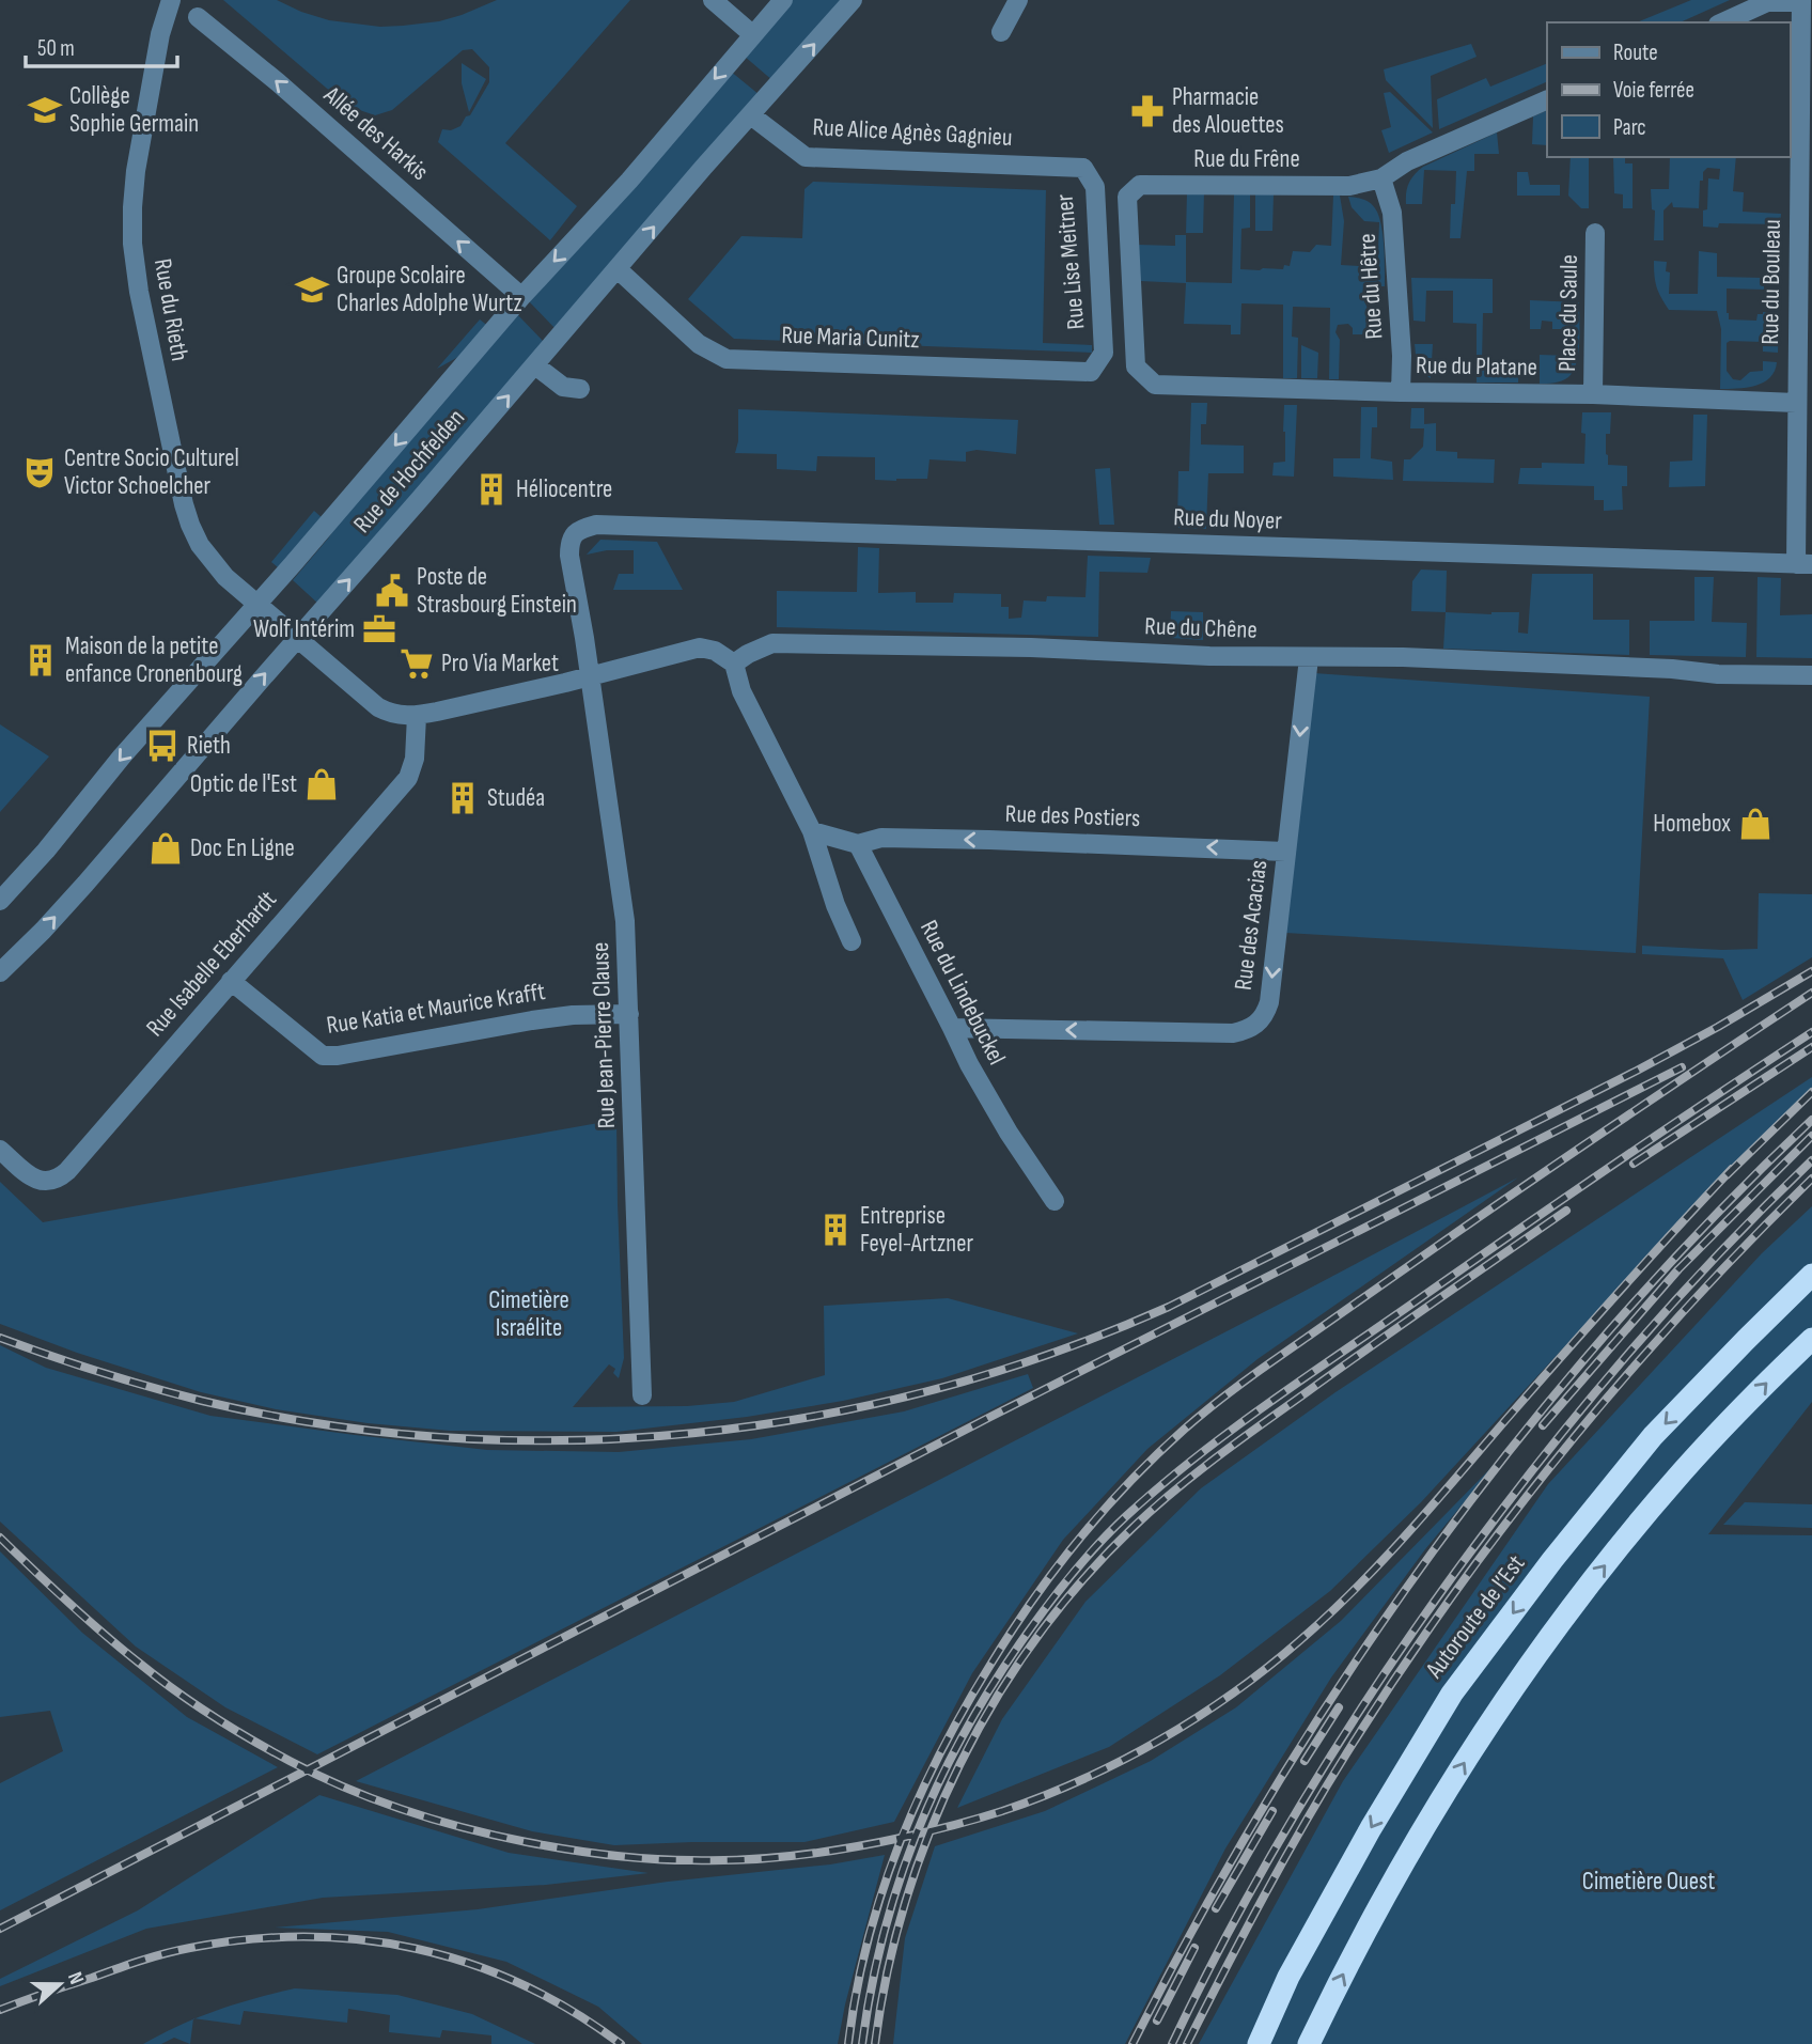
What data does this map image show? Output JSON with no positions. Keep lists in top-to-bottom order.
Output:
{
  "streets": {
    "highway": ["Autoroute de l’Est"],
    "street": [
      "Rue Alice Agnès Gagnieu",
      "Allée des Harkis",
      "Rue du Frêne",
      "Rue Lise Meitner",
      "Rue du Bouleau",
      "Rue du Hêtre",
      "Rue du Rieth",
      "Place du Saule",
      "Rue Maria Cunitz",
      "Rue du Platane",
      "Rue de Hochfelden",
      "Rue du Noyer",
      "Rue du Chêne",
      "Rue des Postiers",
      "Rue des Acacias",
      "Rue Isabelle Eberhardt",
      "Rue du Lindebuckel",
      "Rue Katia et Maurice Krafft",
      "Rue Jean-Pierre Clause"
    ]
  },
  "crossings": [
    ["Rue Alice Agnès Gagnieu", "Rue Lise Meitner"],
    ["Rue Alice Agnès Gagnieu", "Rue de Hochfelden"],
    ["Rue du Frêne", "Rue du Hêtre"],
    ["Rue du Frêne", "Rue du Platane"],
    ["Rue Lise Meitner", "Rue Maria Cunitz"],
    ["Rue du Bouleau", "Rue du Platane"],
    ["Rue du Bouleau", "Rue du Noyer"],
    ["Rue du Hêtre", "Rue du Platane"],
    ["Rue du Rieth", "Rue de Hochfelden"],
    ["Rue du Rieth", "Rue Isabelle Eberhardt"],
    ["Place du Saule", "Rue du Platane"],
    ["Rue Maria Cunitz", "Rue de Hochfelden"],
    ["Rue du Noyer", "Rue Jean-Pierre Clause"],
    ["Rue du Chêne", "Rue des Acacias"],
    ["Rue des Postiers", "Rue des Acacias"],
    ["Rue des Postiers", "Rue du Lindebuckel"],
    ["Rue des Acacias", "Rue du Lindebuckel"],
    ["Rue Isabelle Eberhardt", "Rue Katia et Maurice Krafft"],
    ["Rue Katia et Maurice Krafft", "Rue Jean-Pierre Clause"]
  ],
  "one_way": ["Allée des Harkis", "Rue des Postiers"],
  "parks": ["Cimetière Israélite", "Cimetière Ouest"],
  "places": {
    "school or university": ["Collège Sophie Germain", "Groupe Scolaire Charles Adolphe Wurtz"],
    "pharmacy": ["Pharmacie des Alouettes"],
    "theatre": ["Centre Socio Culturel Victor Schoelcher"],
    "building": [
      "Héliocentre",
      "Maison de la petite enfance Cronenbourg",
      "Studéa",
      "Entreprise Feyel-Artzner"
    ],
    "public building": ["Poste de Strasbourg Einstein"],
    "office": ["Wolf Intérim"],
    "supermarket": ["Pro Via Market"],
    "bus stop": ["Rieth"],
    "shop": ["Optic de l'Est", "Homebox", "Doc En Ligne"]
  },
  "legend": ["Route", "Voie ferrée", "Parc"],
  "scale_bar": "50 m",
  "north": "right"
}
